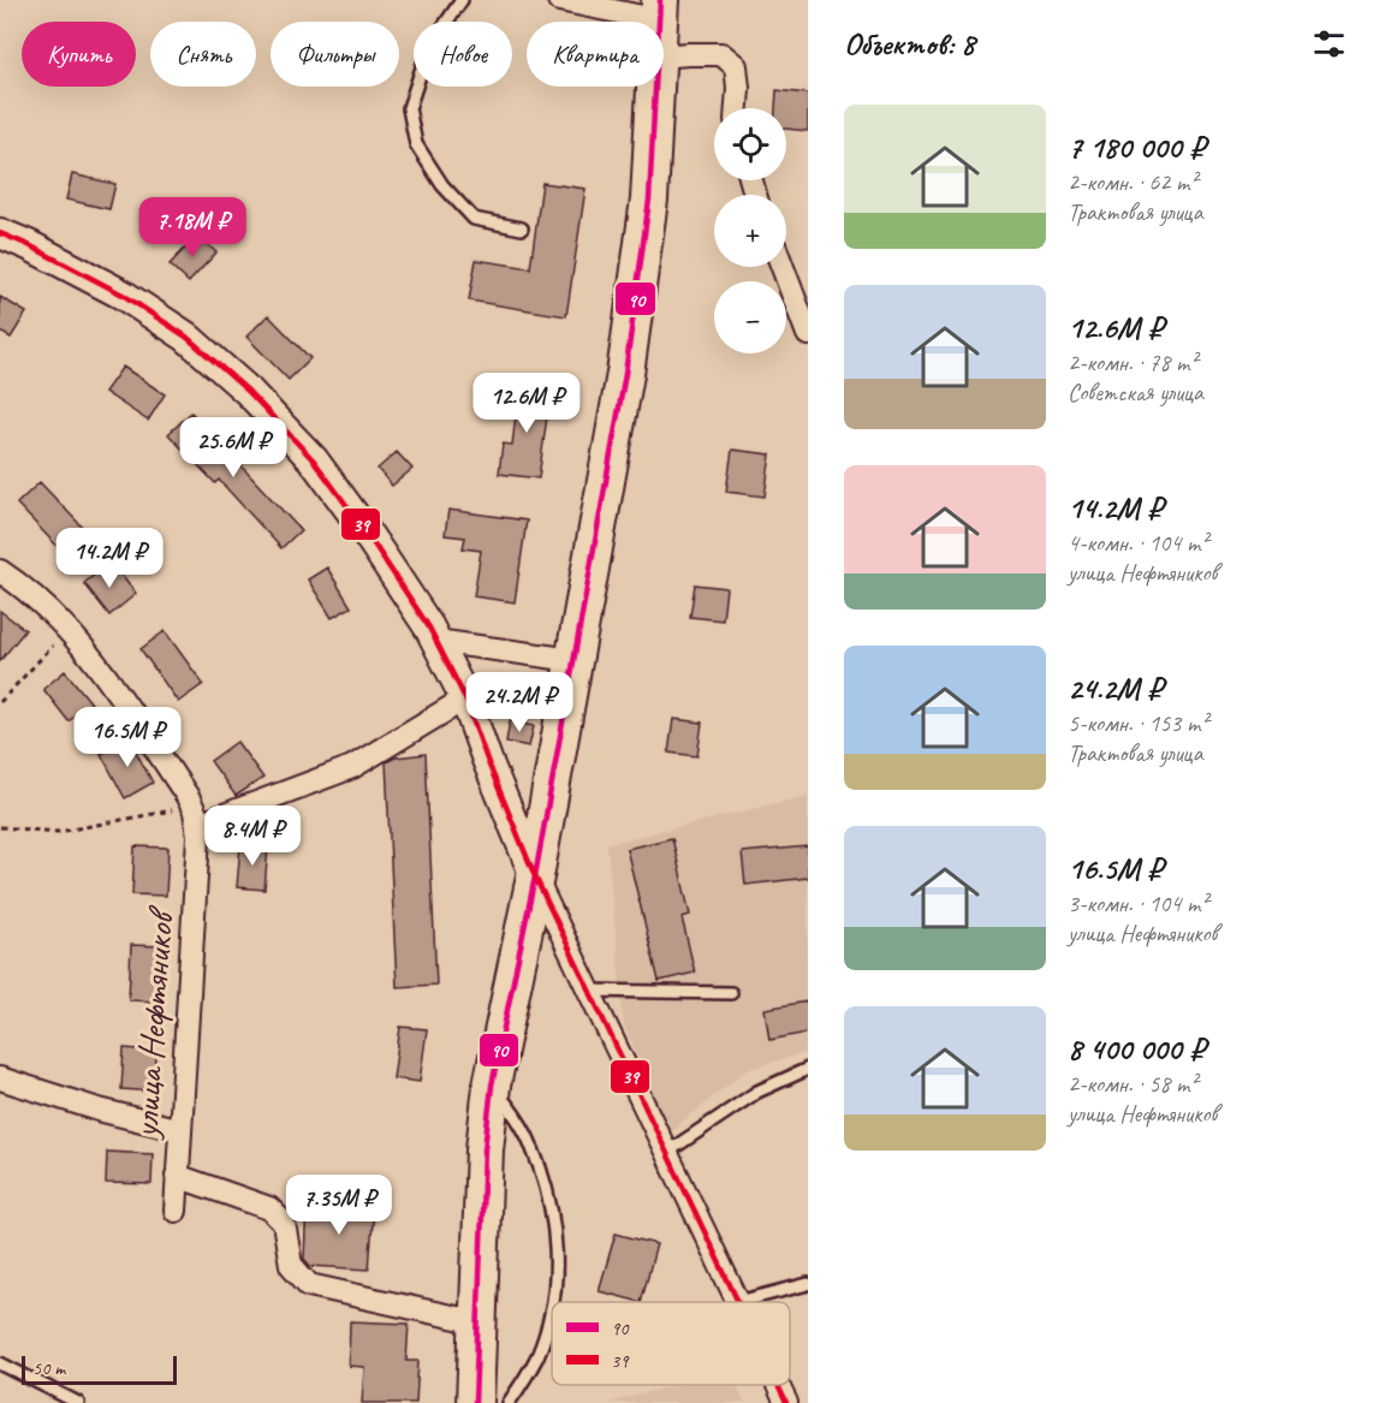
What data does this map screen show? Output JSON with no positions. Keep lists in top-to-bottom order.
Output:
{
  "streets": {
    "street": ["улица Нефтяников"]
  },
  "lines": ["transit line 90", "transit line 39"],
  "legend": ["90", "39"],
  "scale_bar": "50 m",
  "page": {
    "heading": "Объектов: 8",
    "chip": [
      "Купить",
      "Снять",
      "Фильтры",
      "Новое",
      "Квартира"
    ],
    "list": [
      {
        "name": "7 180 000 ₽",
        "note": "2-комн. · 62 m² · Трактовая улица"
      },
      {
        "name": "12.6M ₽",
        "note": "2-комн. · 78 m² · Советская улица"
      },
      {
        "name": "14.2M ₽",
        "note": "4-комн. · 104 m² · улица Нефтяников"
      },
      {
        "name": "24.2M ₽",
        "note": "5-комн. · 153 m² · Трактовая улица"
      },
      {
        "name": "16.5M ₽",
        "note": "3-комн. · 104 m² · улица Нефтяников"
      },
      {
        "name": "8 400 000 ₽",
        "note": "2-комн. · 58 m² · улица Нефтяников"
      }
    ],
    "map_buttons": ["+", "−"],
    "price": [
      "7.18M ₽",
      "12.6M ₽",
      "25.6M ₽",
      "14.2M ₽",
      "24.2M ₽",
      "16.5M ₽",
      "8.4M ₽",
      "7.35M ₽"
    ],
    "scale": "50 m"
  }
}
